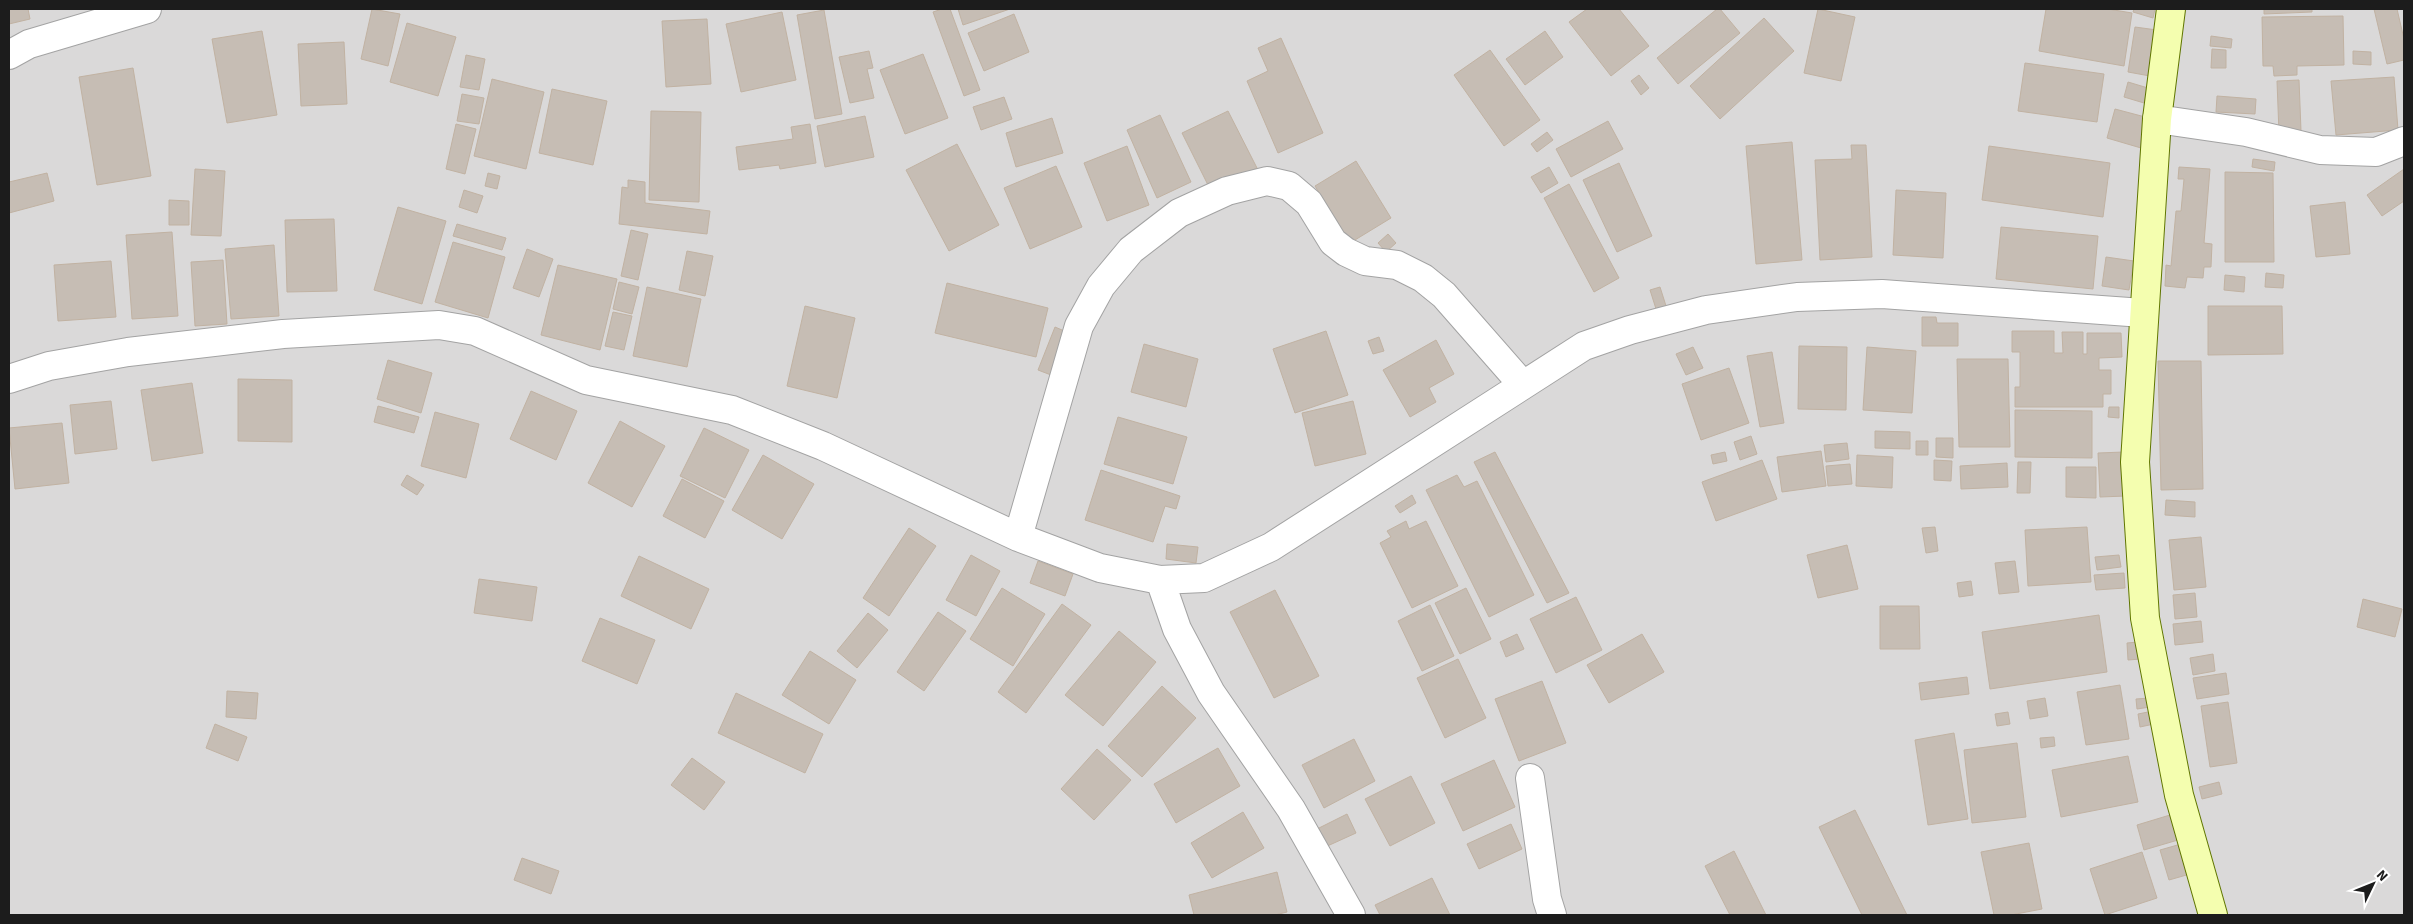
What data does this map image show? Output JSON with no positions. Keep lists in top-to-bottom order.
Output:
{
  "north": "top right"
}
